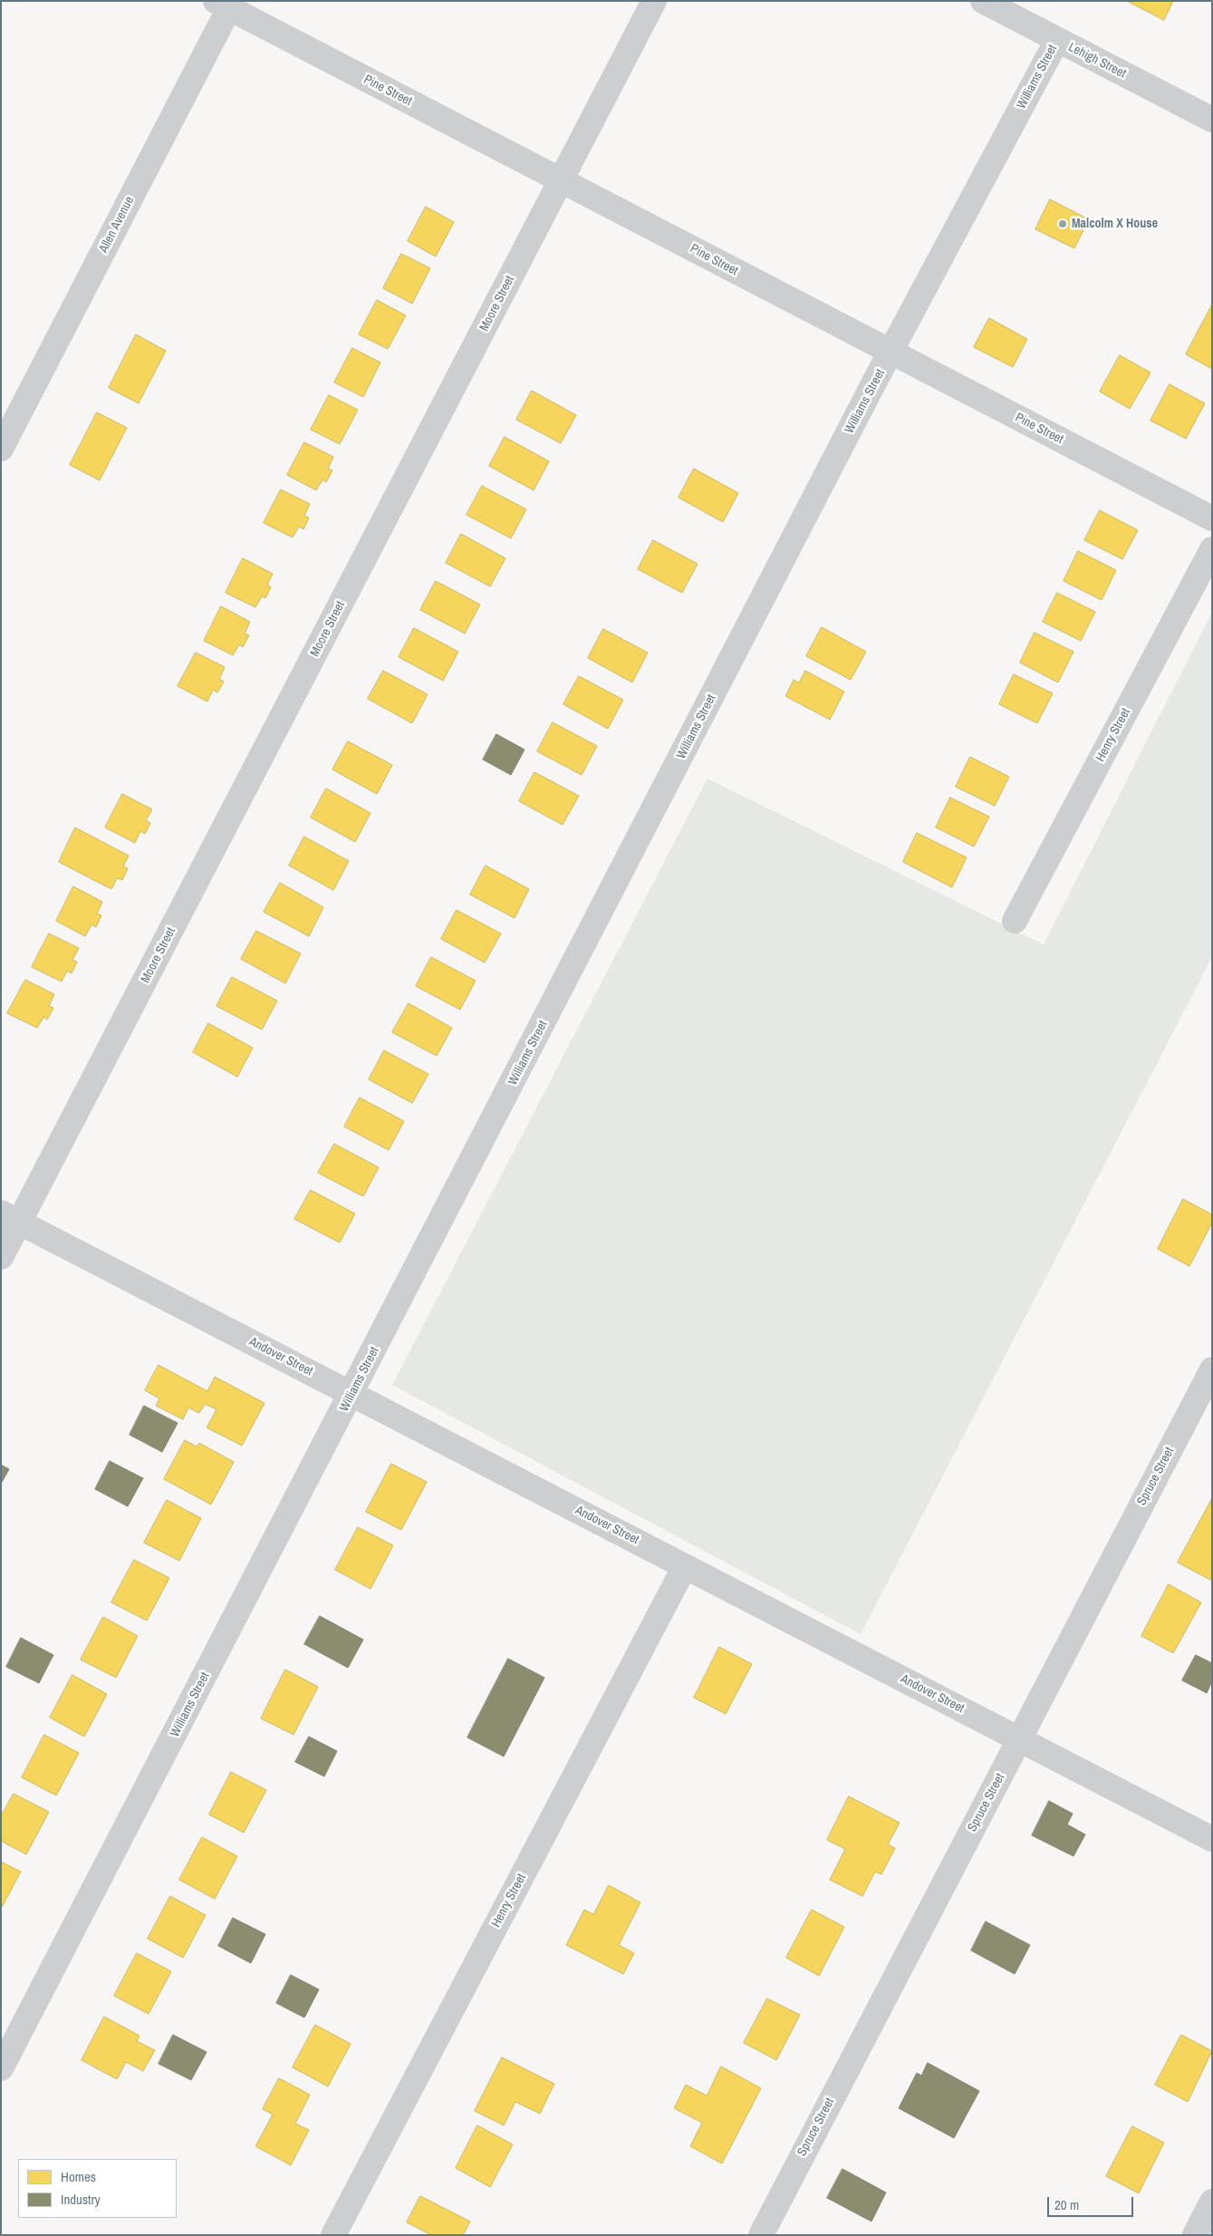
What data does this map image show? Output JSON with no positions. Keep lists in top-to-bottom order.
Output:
{
  "streets": {
    "street": [
      "Lehigh Street",
      "Williams Street",
      "Pine Street",
      "Allen Avenue",
      "Moore Street",
      "Henry Street",
      "Andover Street",
      "Spruce Street"
    ]
  },
  "crossings": [
    ["Lehigh Street", "Williams Street"],
    ["Williams Street", "Pine Street"],
    ["Williams Street", "Andover Street"],
    ["Pine Street", "Allen Avenue"],
    ["Pine Street", "Moore Street"],
    ["Moore Street", "Andover Street"],
    ["Henry Street", "Andover Street"],
    ["Andover Street", "Spruce Street"]
  ],
  "places": ["Malcolm X House"],
  "legend": ["Homes", "Industry"],
  "scale_bar": "20 m"
}
